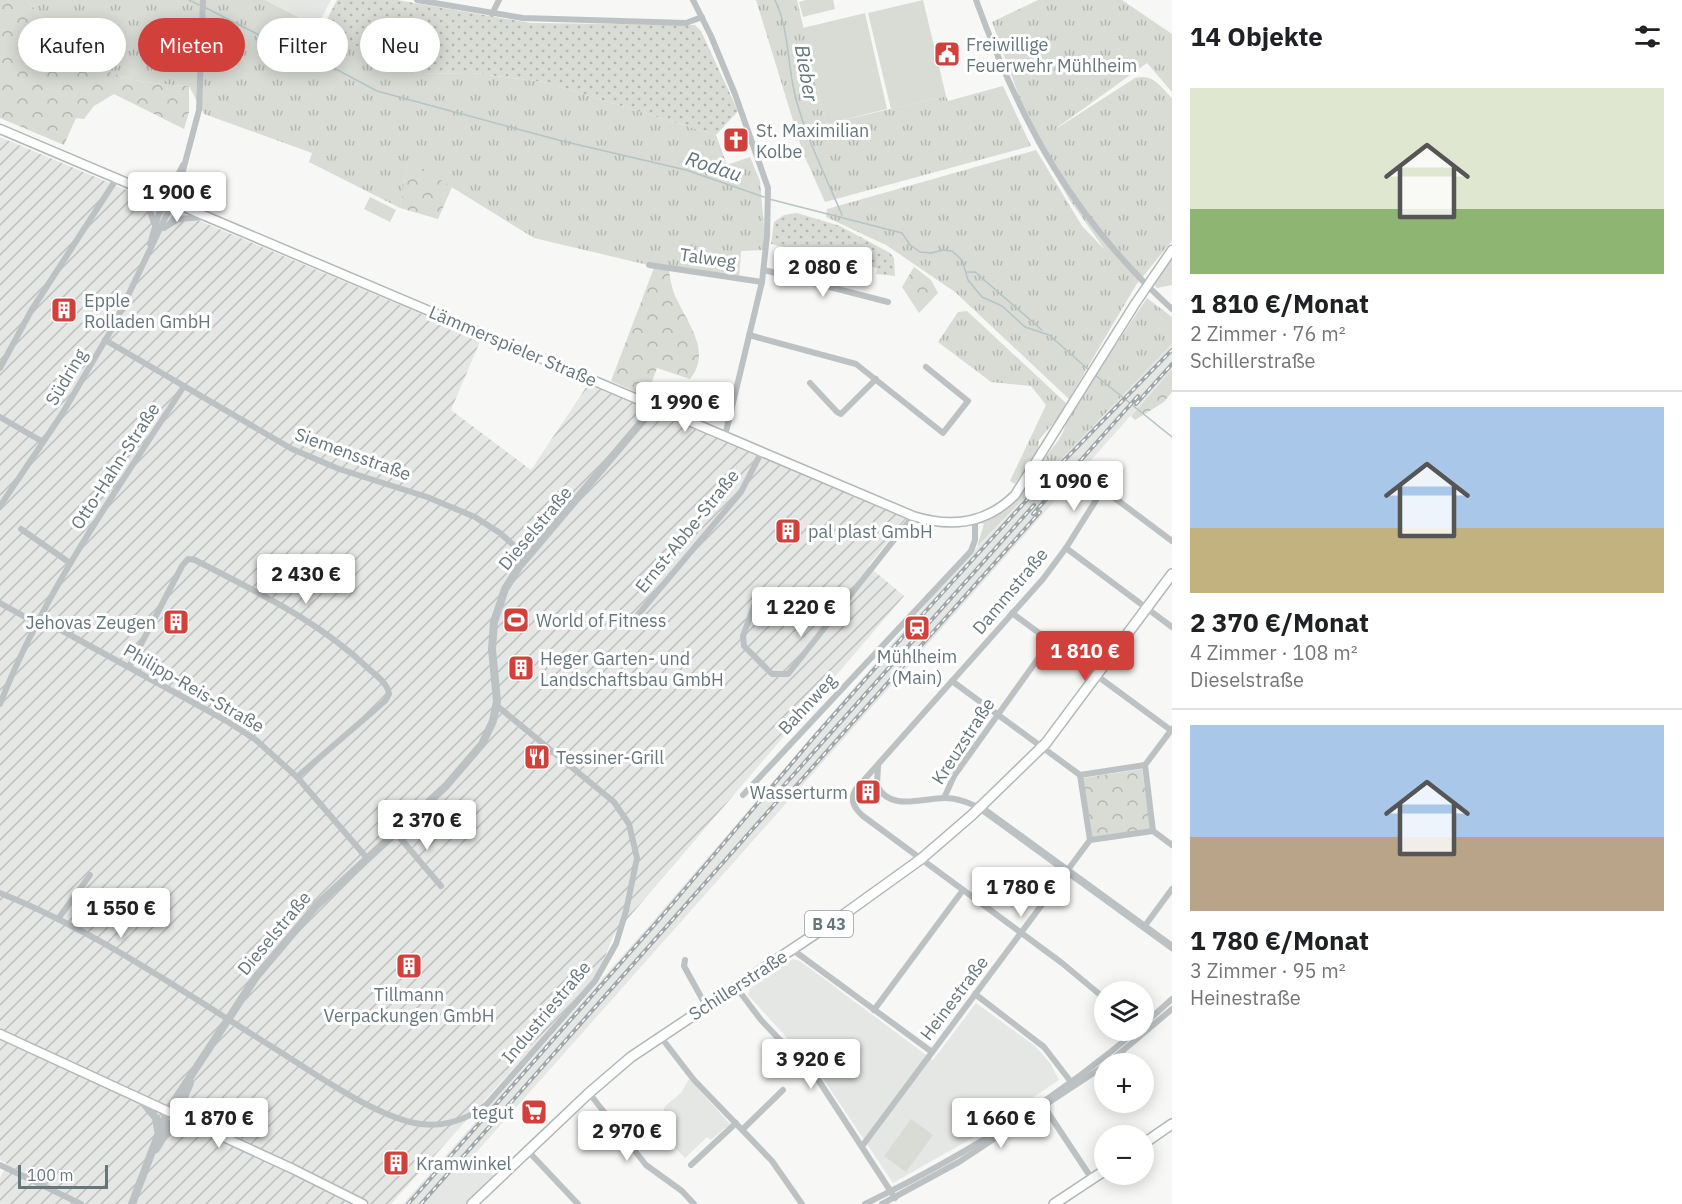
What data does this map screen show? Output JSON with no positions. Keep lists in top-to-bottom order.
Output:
{
  "streets": {
    "main road": ["Lämmerspieler Straße", "B 43", "Schillerstraße"],
    "street": [
      "Talweg",
      "Südring",
      "Siemensstraße",
      "Otto-Hahn-Straße",
      "Dieselstraße",
      "Ernst-Abbe-Straße",
      "Dammstraße",
      "Philipp-Reis-Straße",
      "Bahnweg",
      "Kreuzstraße",
      "Heinestraße",
      "Industriestraße"
    ]
  },
  "crossings": [
    ["Lämmerspieler Straße", "Südring"],
    ["Lämmerspieler Straße", "Dieselstraße"],
    ["Lämmerspieler Straße", "Ernst-Abbe-Straße"],
    ["Lämmerspieler Straße", "Bahnweg"],
    ["Südring", "Siemensstraße"],
    ["Siemensstraße", "Otto-Hahn-Straße"],
    ["Siemensstraße", "Dieselstraße"],
    ["Otto-Hahn-Straße", "Philipp-Reis-Straße"],
    ["Dieselstraße", "Philipp-Reis-Straße"],
    ["Dieselstraße", "Industriestraße"],
    ["Dammstraße", "Schillerstraße"],
    ["B 43", "Schillerstraße"]
  ],
  "water": ["Bieber", "Rodau"],
  "places": {
    "public building": ["Freiwillige Feuerwehr Mühlheim"],
    "church": ["St. Maximilian Kolbe"],
    "building": [
      "Epple Rolladen GmbH",
      "pal plast GmbH",
      "Jehovas Zeugen",
      "Heger Garten- und Landschaftsbau GmbH",
      "Wasserturm",
      "Tillmann Verpackungen GmbH",
      "Kramwinkel"
    ],
    "sports": ["World of Fitness"],
    "station": ["Mühlheim (Main)"],
    "restaurant": ["Tessiner-Grill"],
    "supermarket": ["tegut"]
  },
  "scale_bar": "100 m",
  "page": {
    "heading": "14 Objekte",
    "chip": [
      "Kaufen",
      "Mieten",
      "Filter",
      "Neu"
    ],
    "list": [
      {
        "name": "1 810 €/Monat",
        "note": "2 Zimmer · 76 m² · Schillerstraße"
      },
      {
        "name": "2 370 €/Monat",
        "note": "4 Zimmer · 108 m² · Dieselstraße"
      },
      {
        "name": "1 780 €/Monat",
        "note": "3 Zimmer · 95 m² · Heinestraße"
      }
    ],
    "price": [
      "1 900 €",
      "2 080 €",
      "1 990 €",
      "1 090 €",
      "2 430 €",
      "1 220 €",
      "1 810 €",
      "2 370 €",
      "1 780 €",
      "1 550 €",
      "3 920 €",
      "1 870 €",
      "1 660 €",
      "2 970 €"
    ],
    "map_buttons": ["+", "−"],
    "scale": "100 m"
  }
}
